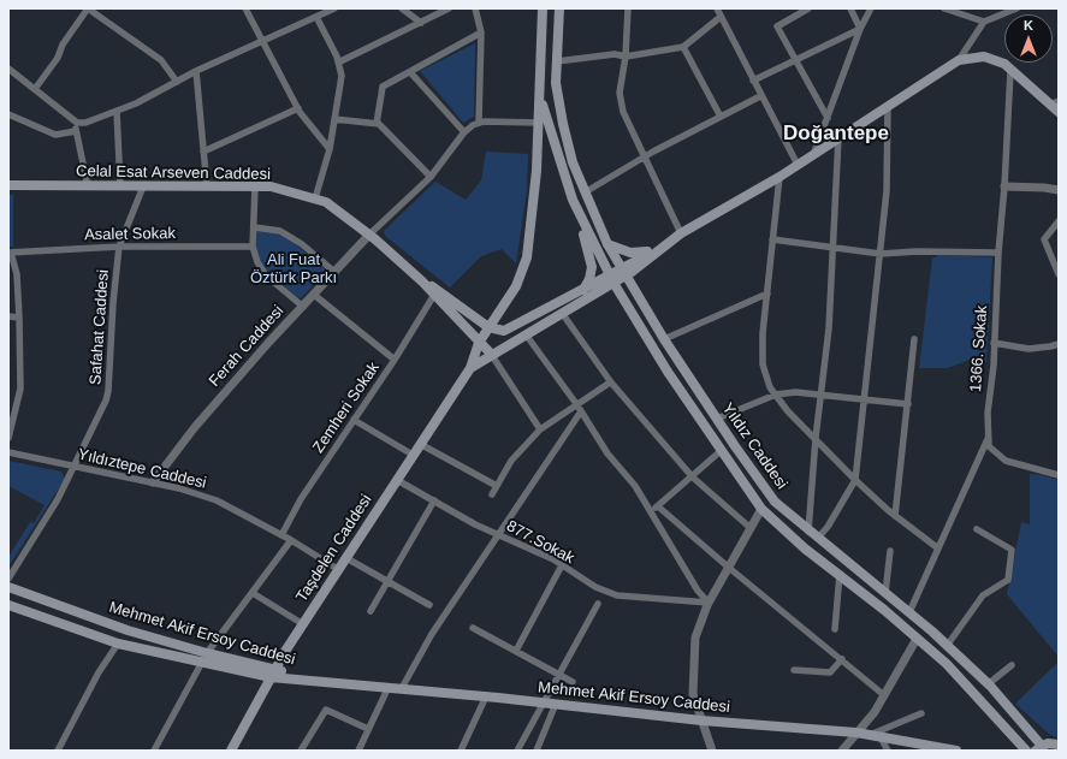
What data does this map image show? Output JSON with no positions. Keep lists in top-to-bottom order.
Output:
{
  "streets": {
    "main road": [
      "Celal Esat Arseven Caddesi",
      "Yıldız Caddesi",
      "Taşdelen Caddesi",
      "Mehmet Akif Ersoy Caddesi"
    ],
    "street": [
      "Asalet Sokak",
      "Safahat Caddesi",
      "Ferah Caddesi",
      "1366. Sokak",
      "Zemheri Sokak",
      "Yıldıztepe Caddesi",
      "877.Sokak"
    ]
  },
  "crossings": [
    ["Celal Esat Arseven Caddesi", "Safahat Caddesi"],
    ["Celal Esat Arseven Caddesi", "Ferah Caddesi"],
    ["Asalet Sokak", "Safahat Caddesi"],
    ["Safahat Caddesi", "Yıldıztepe Caddesi"],
    ["Ferah Caddesi", "Yıldıztepe Caddesi"],
    ["1366. Sokak", "Yıldız Caddesi"],
    ["Zemheri Sokak", "Yıldıztepe Caddesi"],
    ["Yıldıztepe Caddesi", "Taşdelen Caddesi"],
    ["877.Sokak", "Taşdelen Caddesi"],
    ["Taşdelen Caddesi", "Mehmet Akif Ersoy Caddesi"]
  ],
  "districts": ["Doğantepe"],
  "parks": ["Ali Fuat Öztürk Parkı"],
  "north": "top"
}
